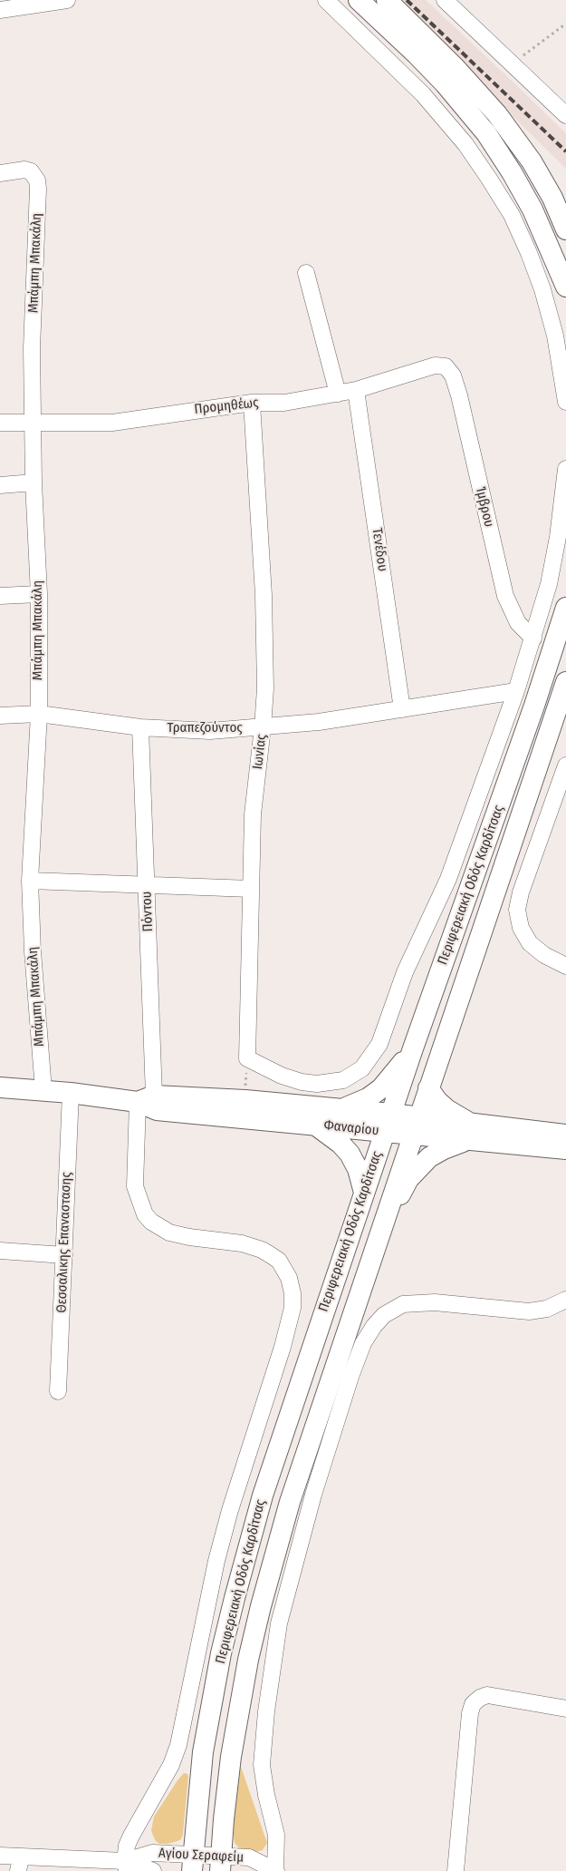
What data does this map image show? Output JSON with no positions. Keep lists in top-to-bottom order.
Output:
{
  "streets": {
    "main road": ["Περιφερειακή Οδός Καρδίτσας", "Φαναρίου"],
    "street": [
      "Μπάμπη Μπακάλη",
      "Προμηθέως",
      "Ίμβρου",
      "Τενέδου",
      "Τραπεζούντος",
      "Ιωνίας",
      "Πόντου",
      "Θεσσαλικης Επαναστασης",
      "Αγίου Σεραφείμ"
    ]
  },
  "crossings": [
    ["Μπάμπη Μπακάλη", "Προμηθέως"],
    ["Μπάμπη Μπακάλη", "Τραπεζούντος"],
    ["Μπάμπη Μπακάλη", "Φαναρίου"],
    ["Προμηθέως", "Ίμβρου"],
    ["Προμηθέως", "Τενέδου"],
    ["Προμηθέως", "Ιωνίας"],
    ["Τενέδου", "Τραπεζούντος"],
    ["Τραπεζούντος", "Ιωνίας"],
    ["Τραπεζούντος", "Πόντου"],
    ["Περιφερειακή Οδός Καρδίτσας", "Φαναρίου"],
    ["Περιφερειακή Οδός Καρδίτσας", "Αγίου Σεραφείμ"],
    ["Πόντου", "Φαναρίου"],
    ["Πόντου", "Αγίου Σεραφείμ"],
    ["Φαναρίου", "Θεσσαλικης Επαναστασης"]
  ]
}
